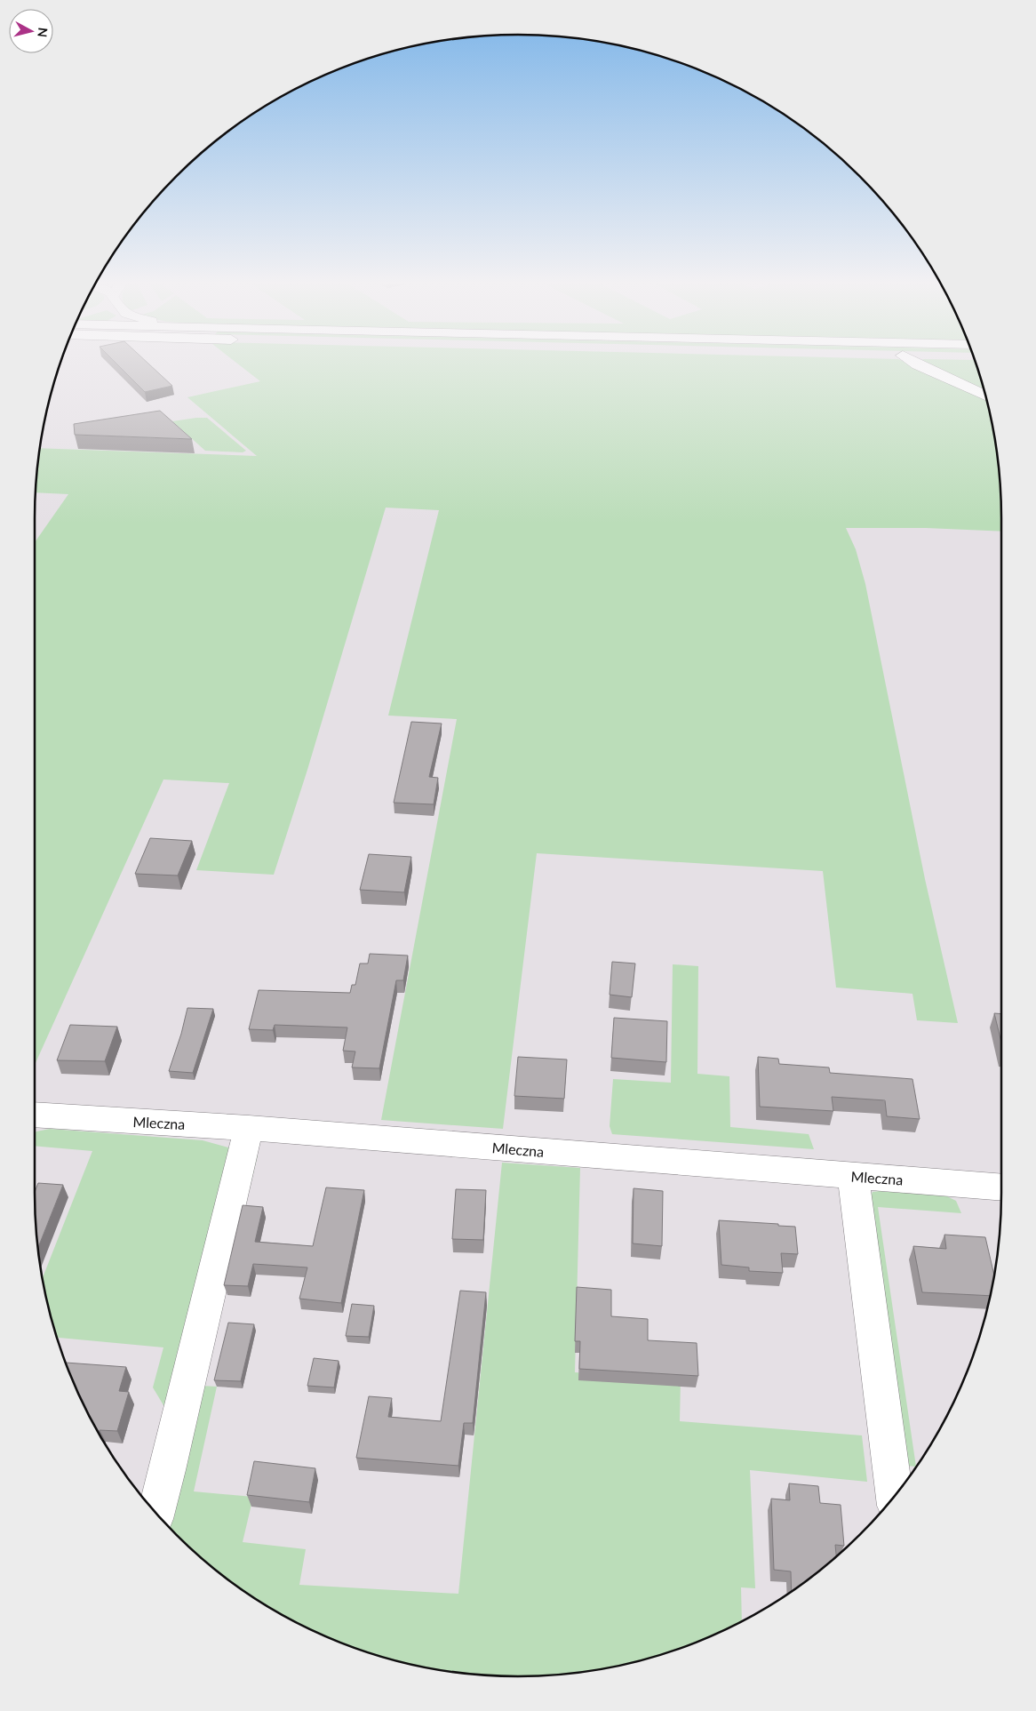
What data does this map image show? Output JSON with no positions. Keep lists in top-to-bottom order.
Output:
{
  "streets": {
    "street": ["Mleczna"]
  },
  "north": "right"
}
